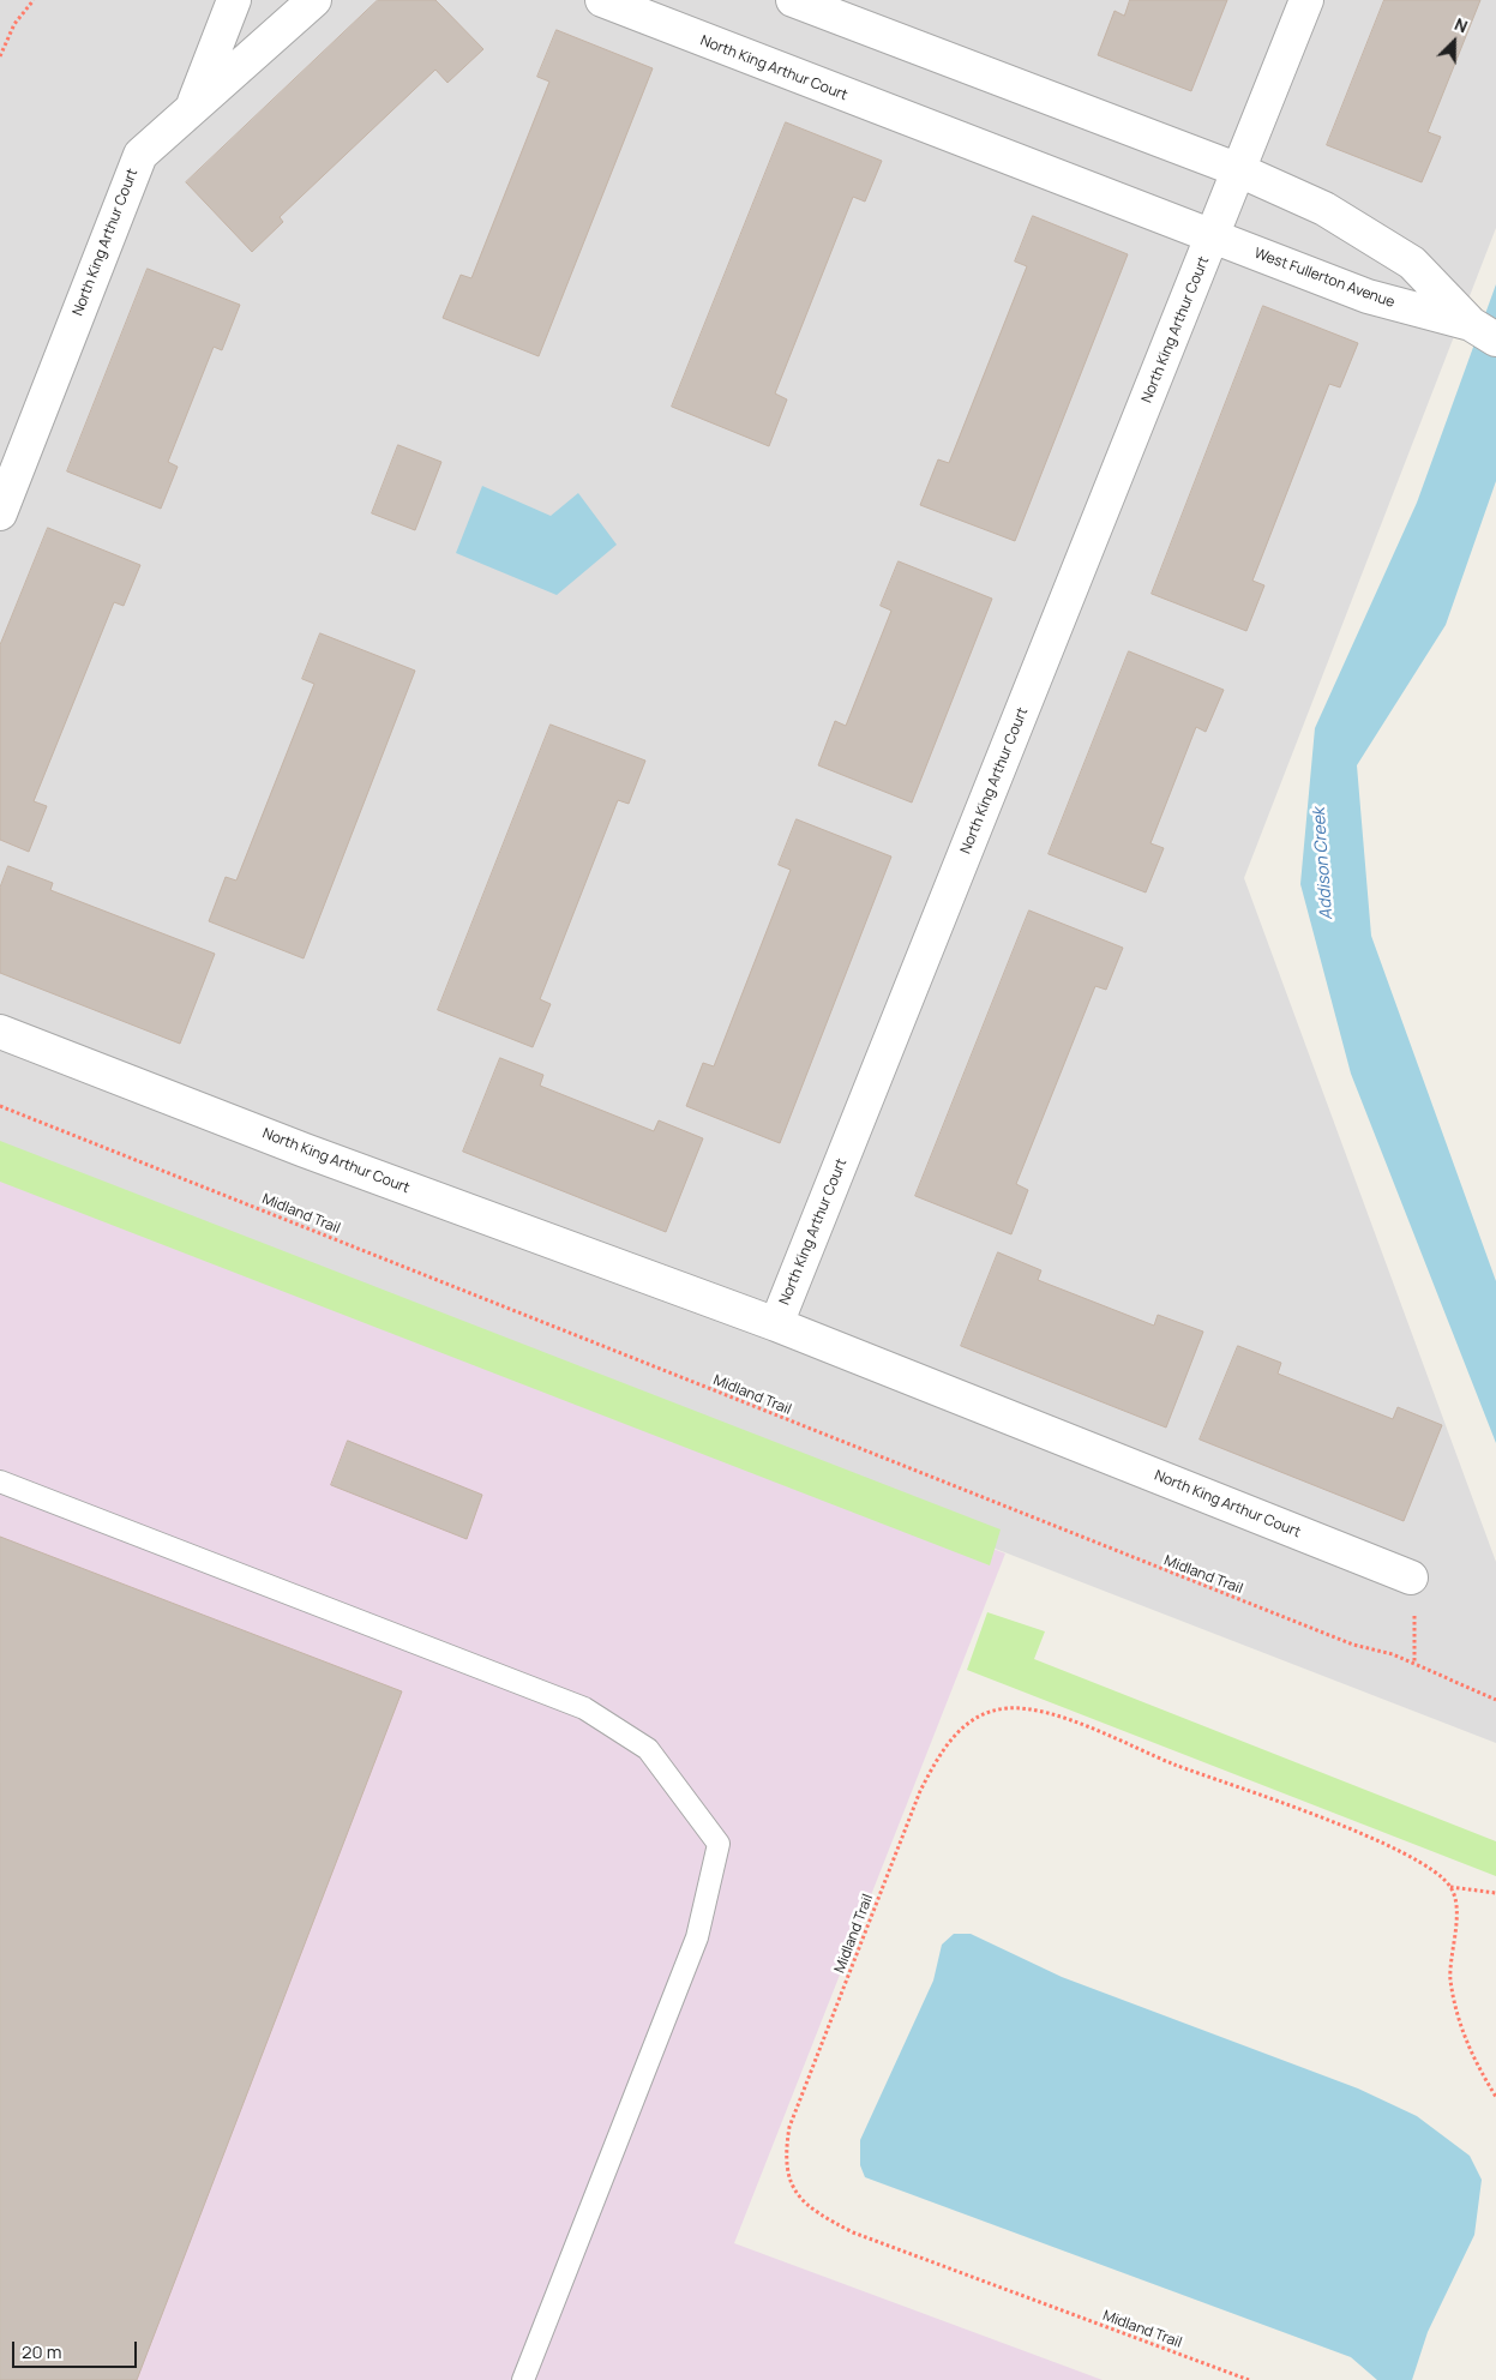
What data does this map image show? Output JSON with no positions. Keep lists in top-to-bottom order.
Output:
{
  "streets": {
    "street": ["North King Arthur Court", "West Fullerton Avenue"],
    "path": ["Midland Trail"]
  },
  "crossings": [
    ["North King Arthur Court", "West Fullerton Avenue"]
  ],
  "water": ["Addison Creek"],
  "scale_bar": "20 m",
  "north": "top right"
}
